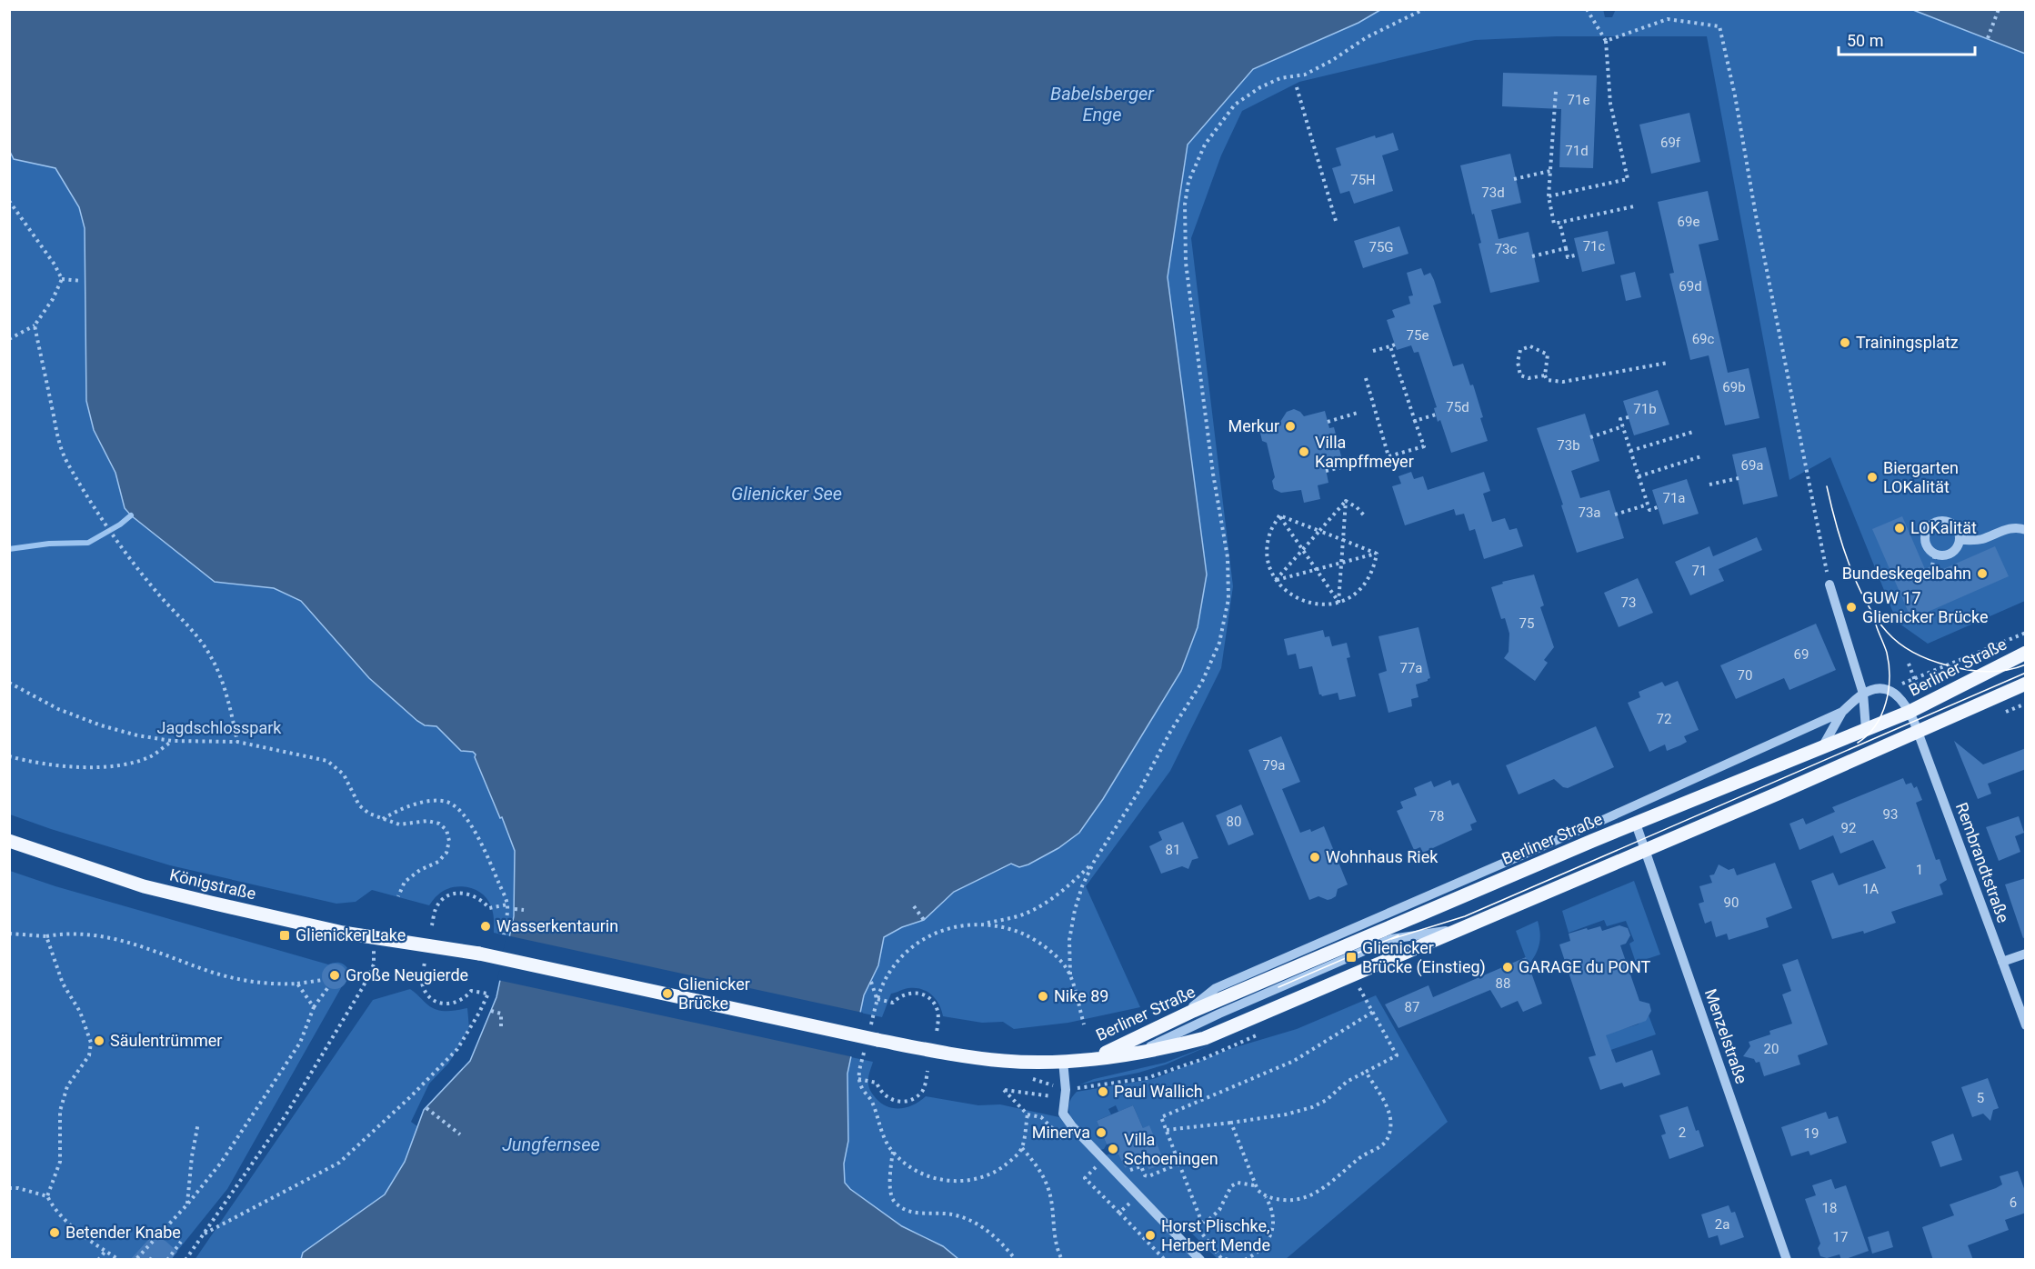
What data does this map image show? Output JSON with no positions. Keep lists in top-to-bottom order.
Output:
{
  "streets": {
    "main road": ["Berliner Straße", "Königstraße"],
    "street": ["Rembrandtstraße", "Menzelstraße"]
  },
  "crossings": [
    ["Berliner Straße", "Rembrandtstraße"],
    ["Berliner Straße", "Königstraße"],
    ["Berliner Straße", "Menzelstraße"]
  ],
  "water": ["Babelsberger Enge", "Glienicker See", "Jungfernsee"],
  "parks": ["Jagdschlosspark"],
  "places": {
    "other": [
      "Trainingsplatz",
      "Merkur",
      "Villa Kampffmeyer",
      "Biergarten LOKalität",
      "LOKalität",
      "Bundeskegelbahn",
      "GUW 17 Glienicker Brücke",
      "Wohnhaus Riek",
      "Wasserkentaurin",
      "GARAGE du PONT",
      "Große Neugierde",
      "Glienicker Brücke",
      "Nike 89",
      "Säulentrümmer",
      "Paul Wallich",
      "Minerva",
      "Villa Schoeningen",
      "Betender Knabe",
      "Horst Plischke, Herbert Mende"
    ],
    "transit": ["Glienicker Lake", "Glienicker Brücke (Einstieg)"]
  },
  "house_numbers": [
    "71e",
    "69f",
    "71d",
    "75H",
    "73d",
    "69e",
    "71c",
    "75G",
    "73c",
    "69d",
    "75e",
    "69c",
    "69b",
    "75d",
    "71b",
    "73b",
    "69a",
    "71a",
    "73a",
    "71",
    "73",
    "75",
    "69",
    "77a",
    "70",
    "72",
    "79a",
    "93",
    "78",
    "80",
    "92",
    "81",
    "1",
    "1A",
    "90",
    "88",
    "87",
    "20",
    "5",
    "2",
    "19",
    "6",
    "18",
    "2a",
    "17"
  ],
  "scale_bar": "50 m"
}
